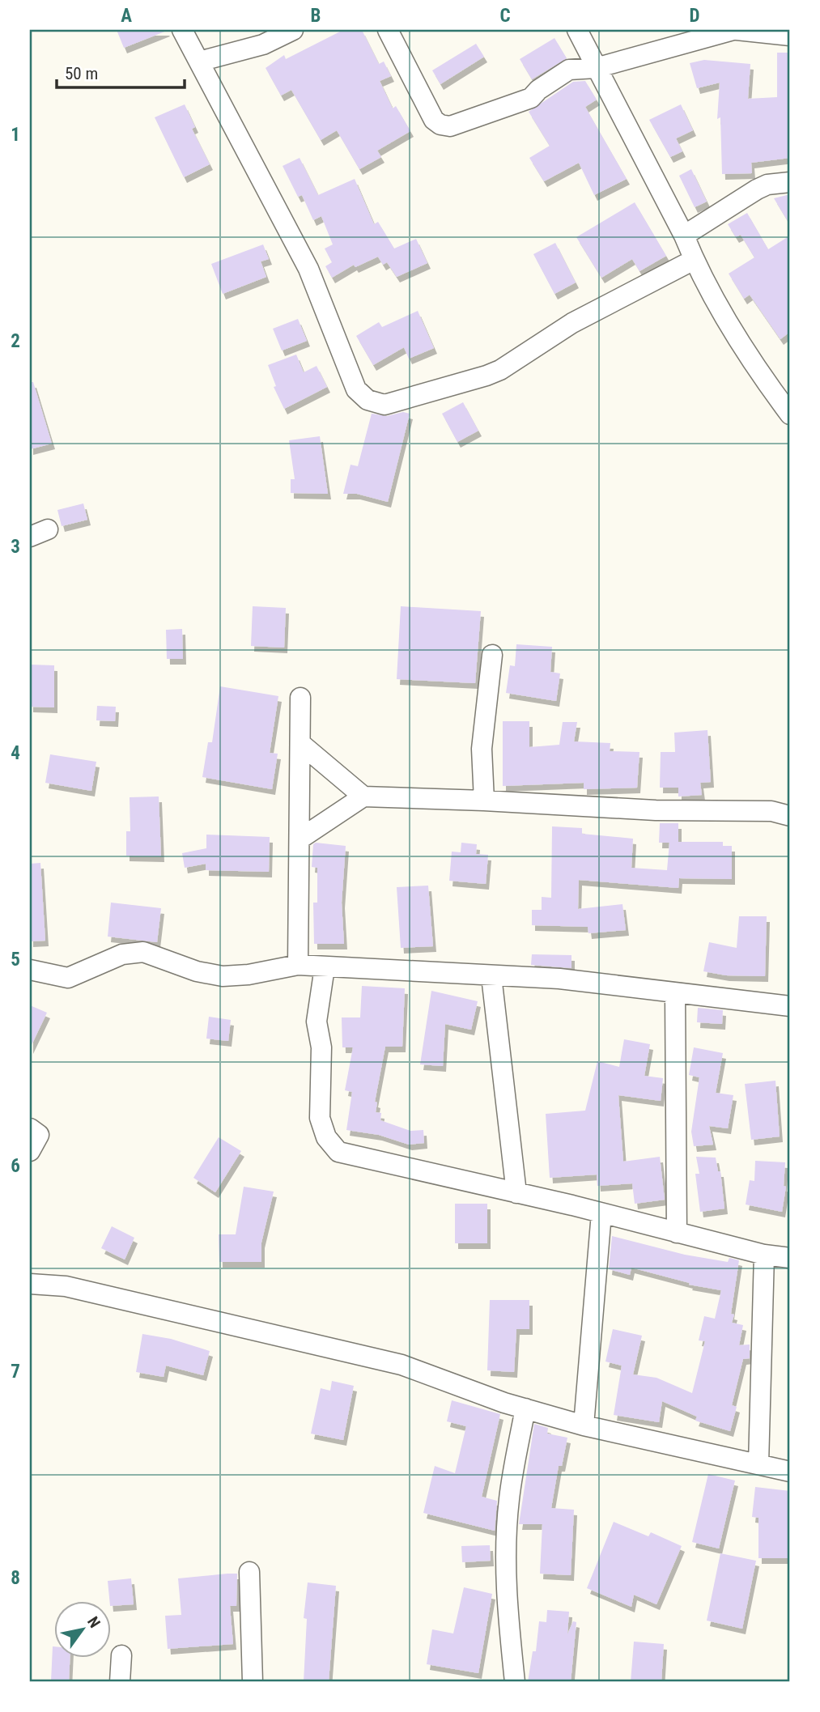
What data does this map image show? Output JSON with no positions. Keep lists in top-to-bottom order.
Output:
{
  "scale_bar": "50 m",
  "north": "top right",
  "grid": {
    "columns": [
      "A",
      "B",
      "C",
      "D"
    ],
    "rows": [
      "1",
      "2",
      "3",
      "4",
      "5",
      "6",
      "7",
      "8"
    ]
  }
}
